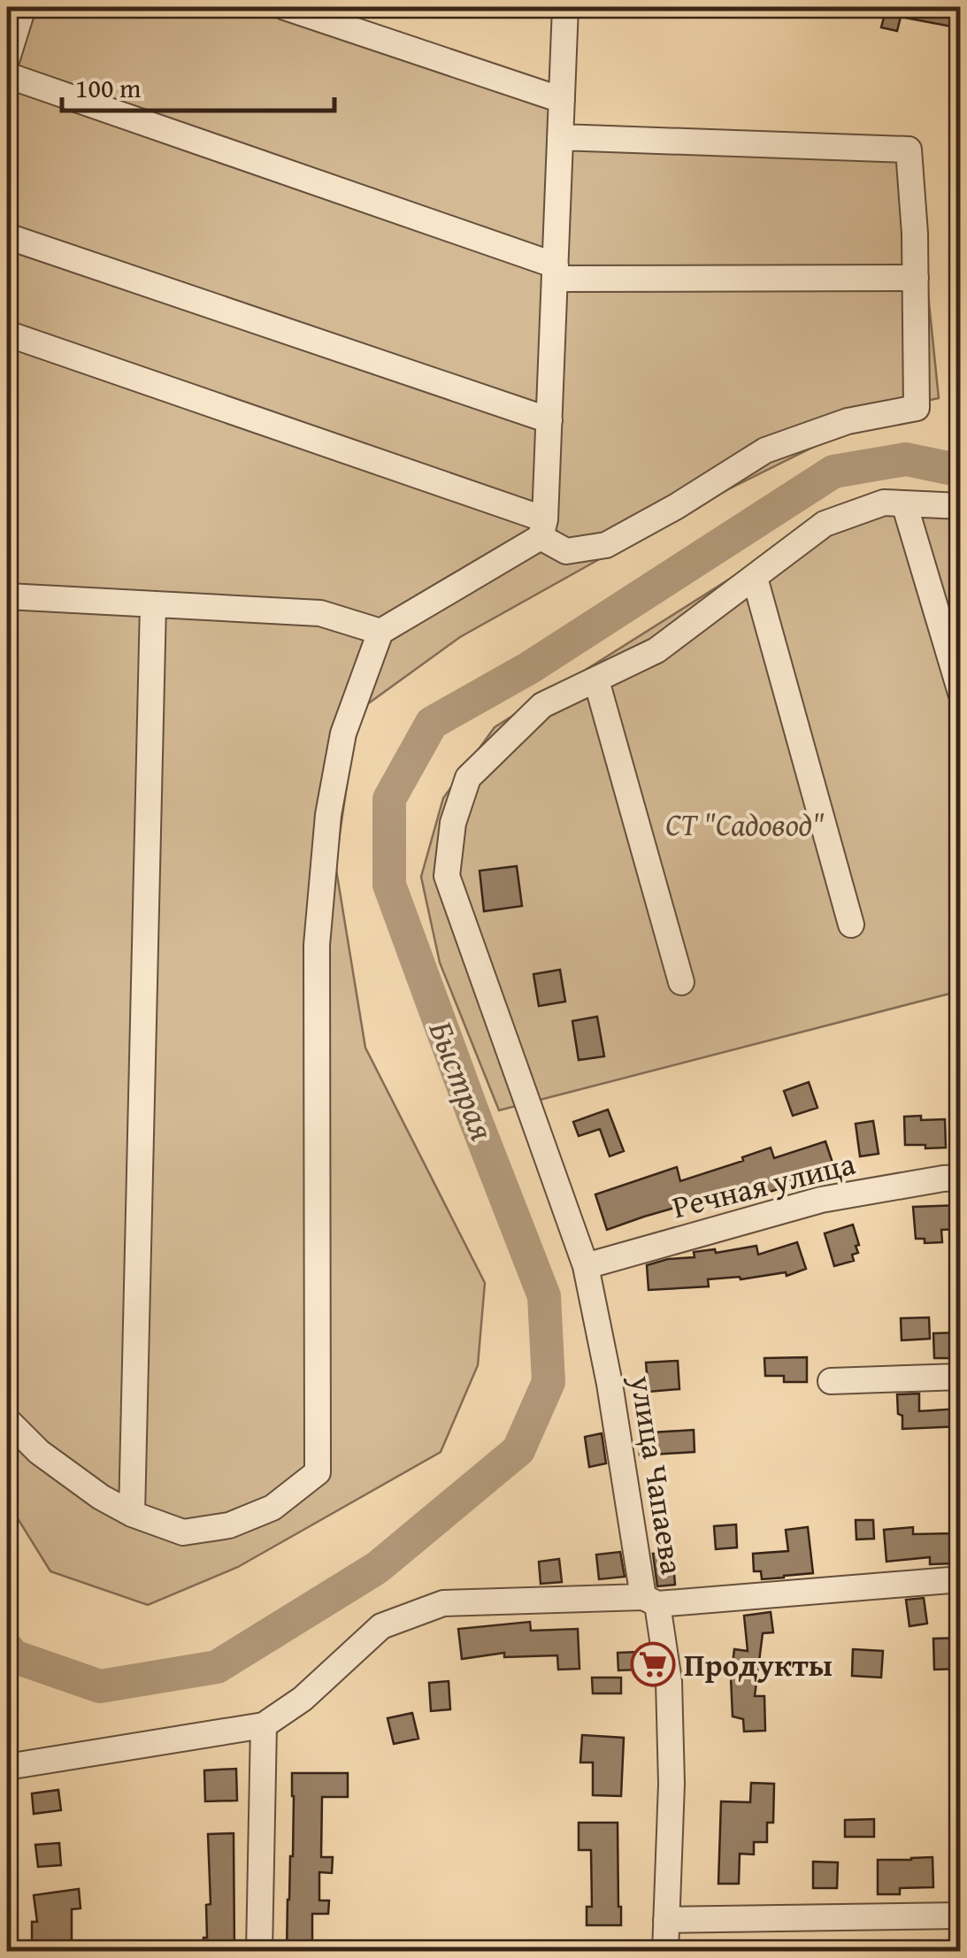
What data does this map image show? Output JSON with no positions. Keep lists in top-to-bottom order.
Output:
{
  "streets": {
    "street": ["Речная улица", "улица Чапаева"]
  },
  "crossings": [
    ["Речная улица", "улица Чапаева"]
  ],
  "water": ["Быстрая"],
  "parks": ["СТ \"Садовод\""],
  "places": {
    "supermarket": ["Продукты"]
  },
  "scale_bar": "100 m"
}
